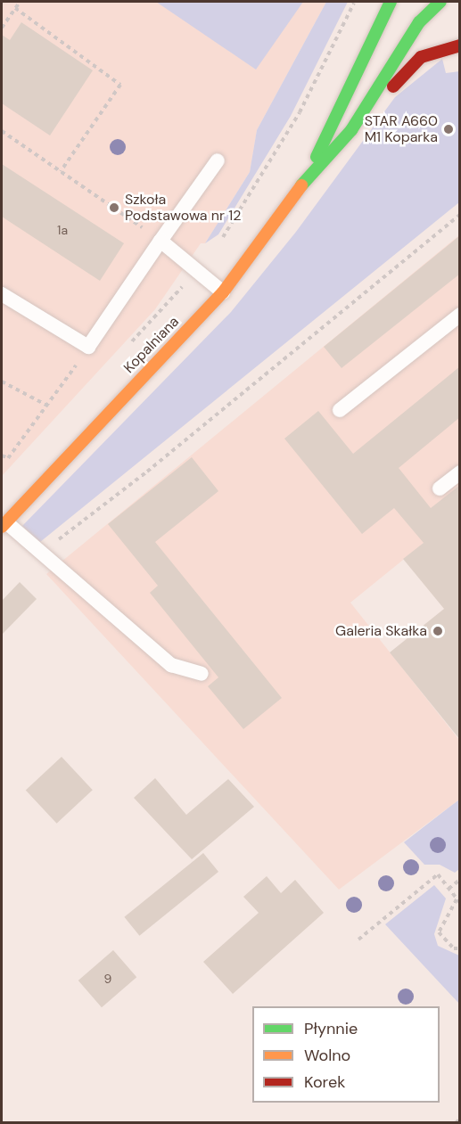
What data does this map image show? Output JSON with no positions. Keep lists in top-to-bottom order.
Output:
{
  "streets": {
    "street": ["Kopalniana"]
  },
  "places": ["STAR A660 M1 Koparka", "Szkoła Podstawowa nr 12", "Galeria Skałka"],
  "house_numbers": ["1a", "9"],
  "legend": ["Płynnie", "Wolno", "Korek"]
}
